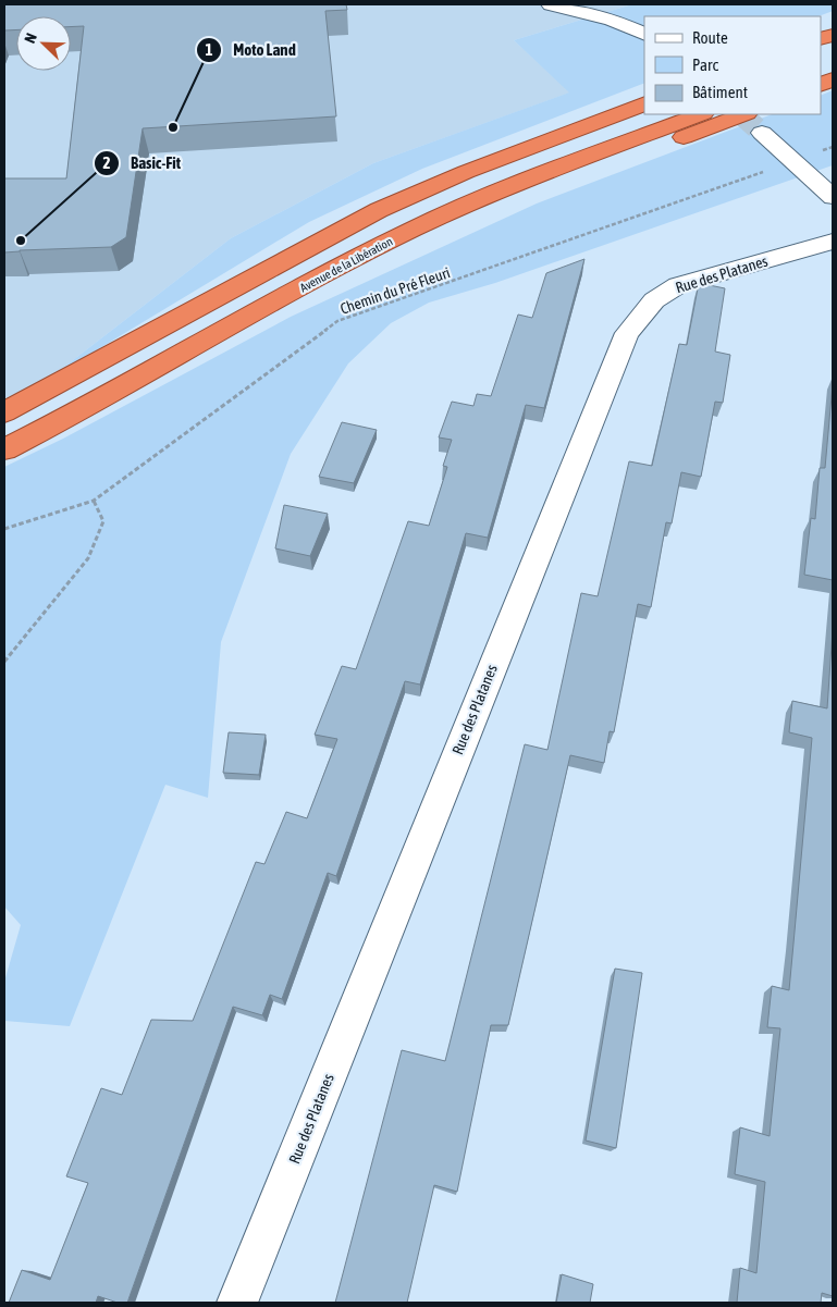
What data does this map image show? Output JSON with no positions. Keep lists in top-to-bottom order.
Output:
{
  "streets": {
    "highway": ["Avenue de la Libération"],
    "street": ["Rue des Platanes"],
    "path": ["Chemin du Pré Fleuri"]
  },
  "places": ["Moto Land", "Basic-Fit"],
  "legend": ["Route", "Parc", "Bâtiment"],
  "north": "top left"
}
